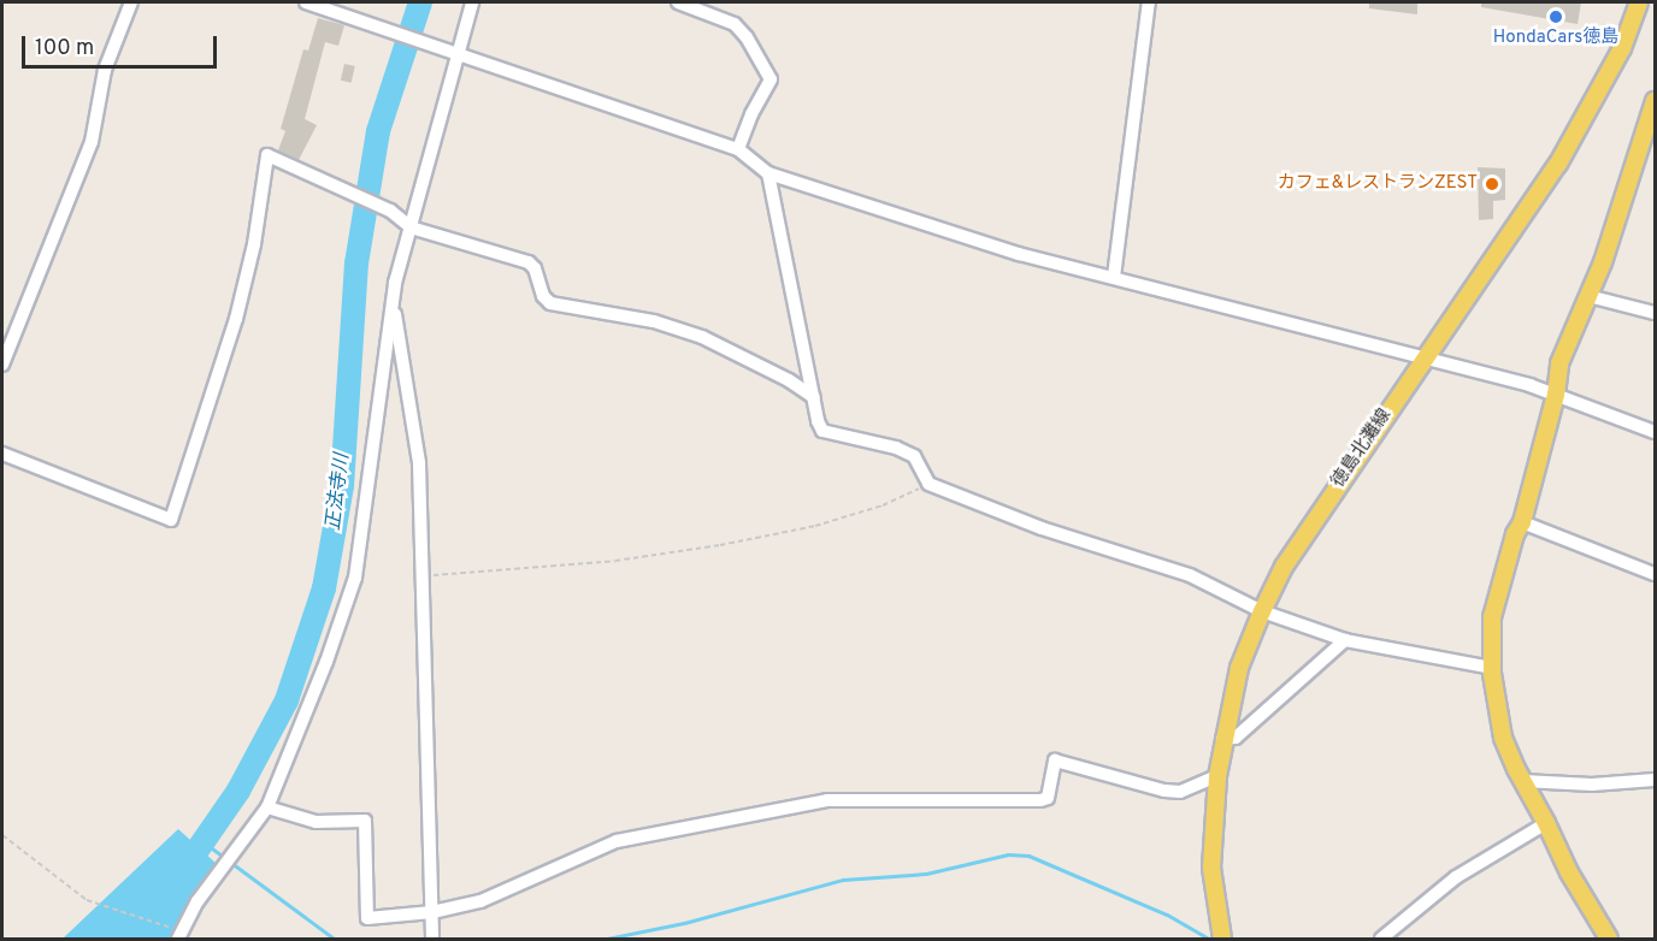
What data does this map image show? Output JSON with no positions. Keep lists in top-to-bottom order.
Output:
{
  "streets": {
    "main road": ["徳島北灘線"]
  },
  "water": ["正法寺川"],
  "places": ["HondaCars徳島", "カフェ&レストランZEST"],
  "scale_bar": "100 m"
}
